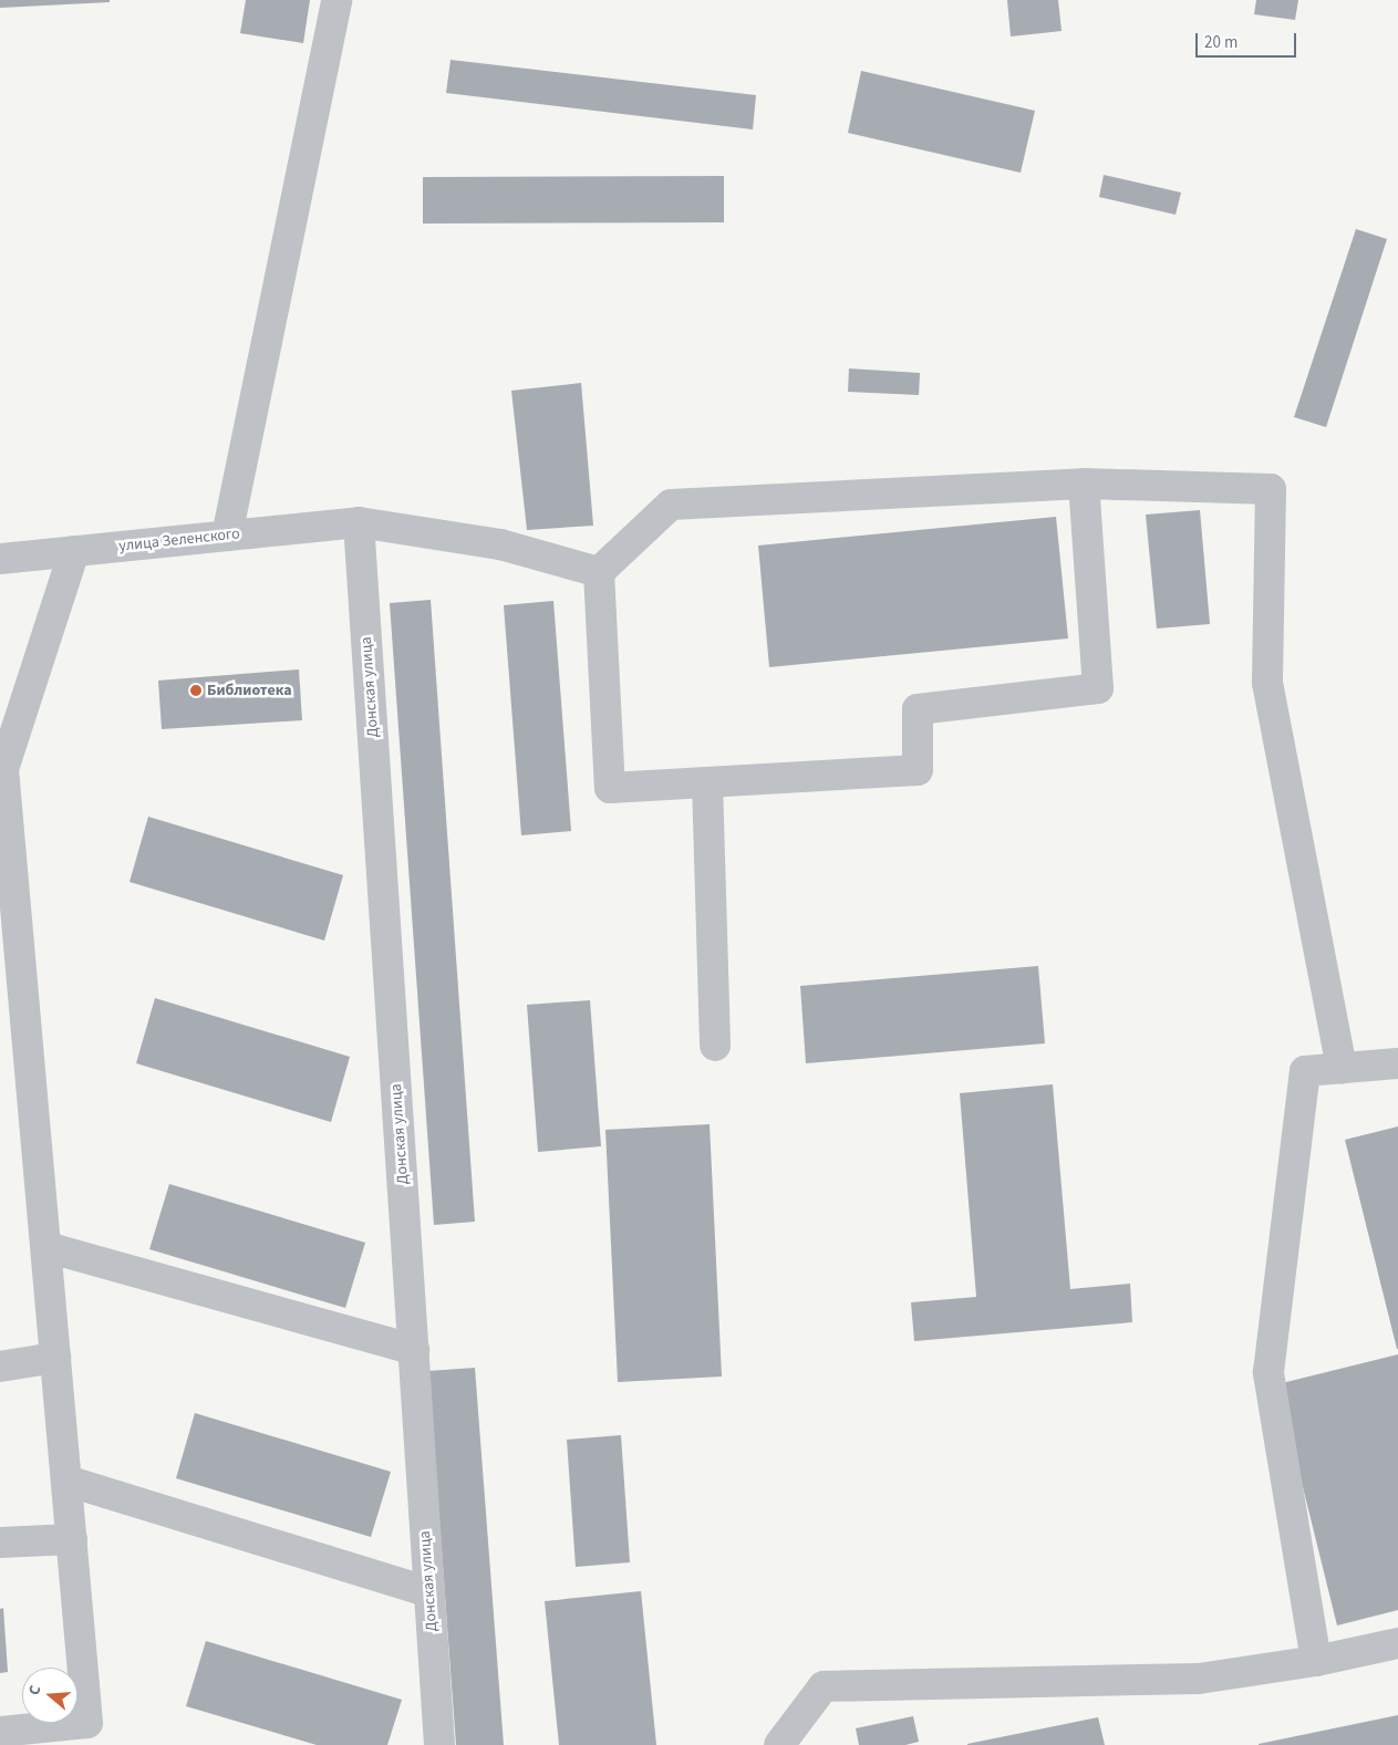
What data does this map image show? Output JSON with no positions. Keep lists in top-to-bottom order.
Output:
{
  "streets": {
    "street": ["улица Зеленского", "Донская улица"]
  },
  "crossings": [
    ["улица Зеленского", "Донская улица"]
  ],
  "places": ["Библиотека"],
  "scale_bar": "20 m",
  "north": "left"
}
